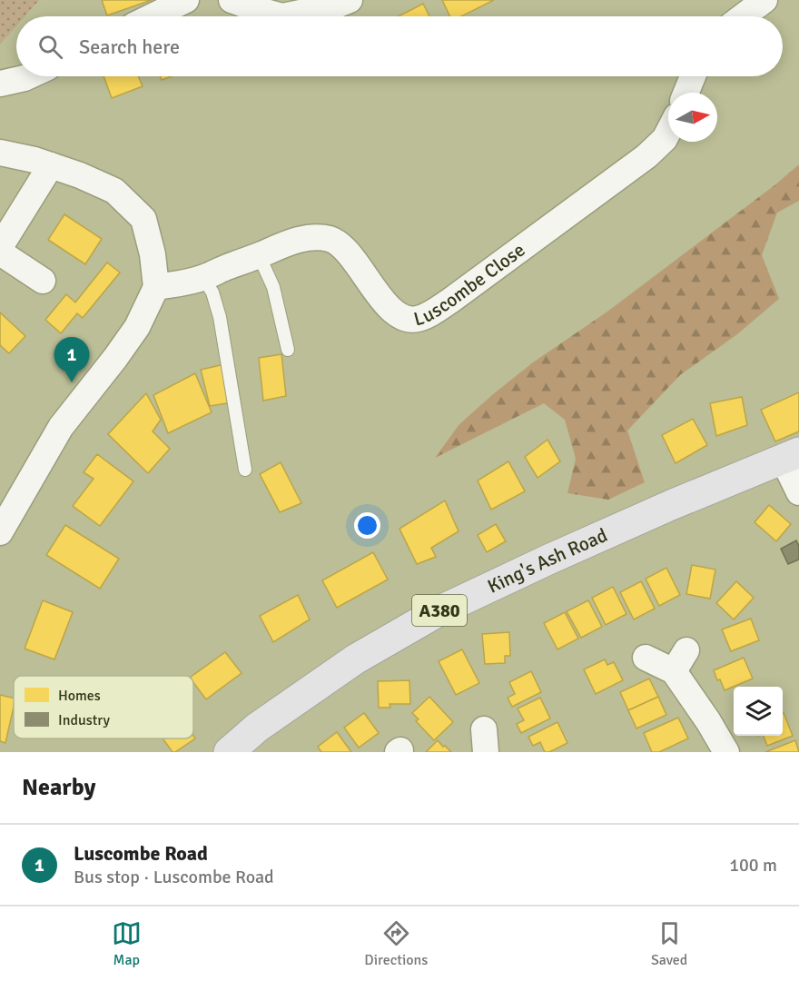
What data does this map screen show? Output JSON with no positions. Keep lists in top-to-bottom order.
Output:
{
  "streets": {
    "highway": ["King's Ash Road", "A380"],
    "street": ["Luscombe Close"]
  },
  "legend": ["Homes", "Industry"],
  "north": "right",
  "page": {
    "search": "Search here",
    "pins": "1",
    "heading": "Nearby",
    "list": [
      {
        "mark": "1",
        "name": "Luscombe Road",
        "note": "Bus stop · Luscombe Road",
        "value": "100 m"
      }
    ],
    "nav": ["Map", "Directions", "Saved"]
  }
}
